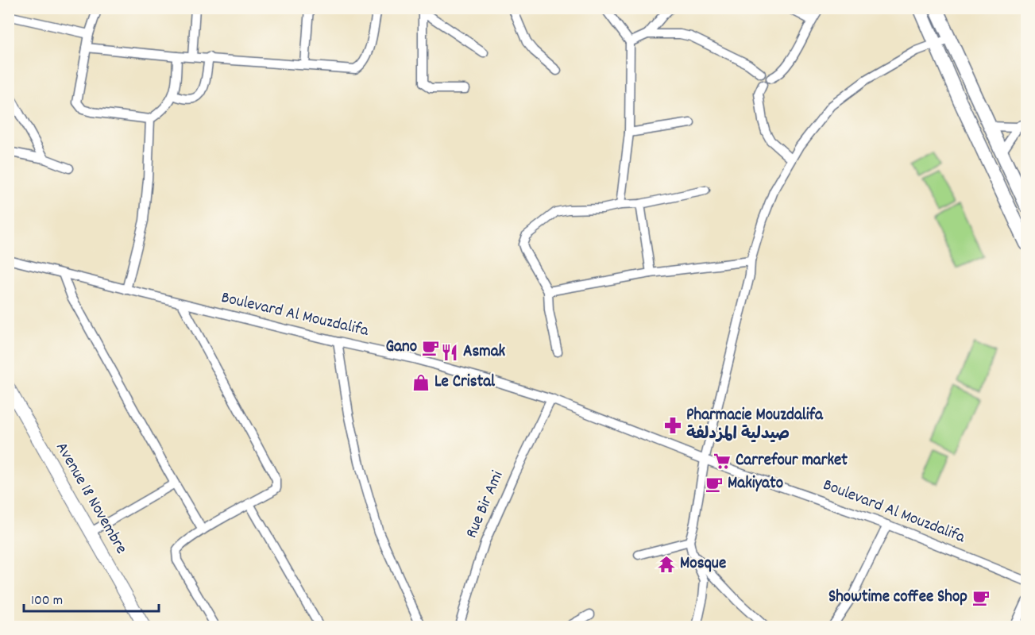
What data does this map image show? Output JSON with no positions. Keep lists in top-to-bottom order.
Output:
{
  "streets": {
    "street": ["Boulevard Al Mouzdalifa", "Avenue 18 Novembre", "Rue Bir Ami"]
  },
  "crossings": [
    ["Boulevard Al Mouzdalifa", "Rue Bir Ami"]
  ],
  "places": {
    "cafe": ["Gano", "Makiyato", "Showtime coffee Shop"],
    "restaurant": ["Asmak"],
    "shop": ["Le Cristal"],
    "pharmacy": ["Pharmacie Mouzdalifa صيدلية المزدلفة"],
    "supermarket": ["Carrefour market"],
    "temple": ["Mosque"]
  },
  "scale_bar": "100 m"
}
